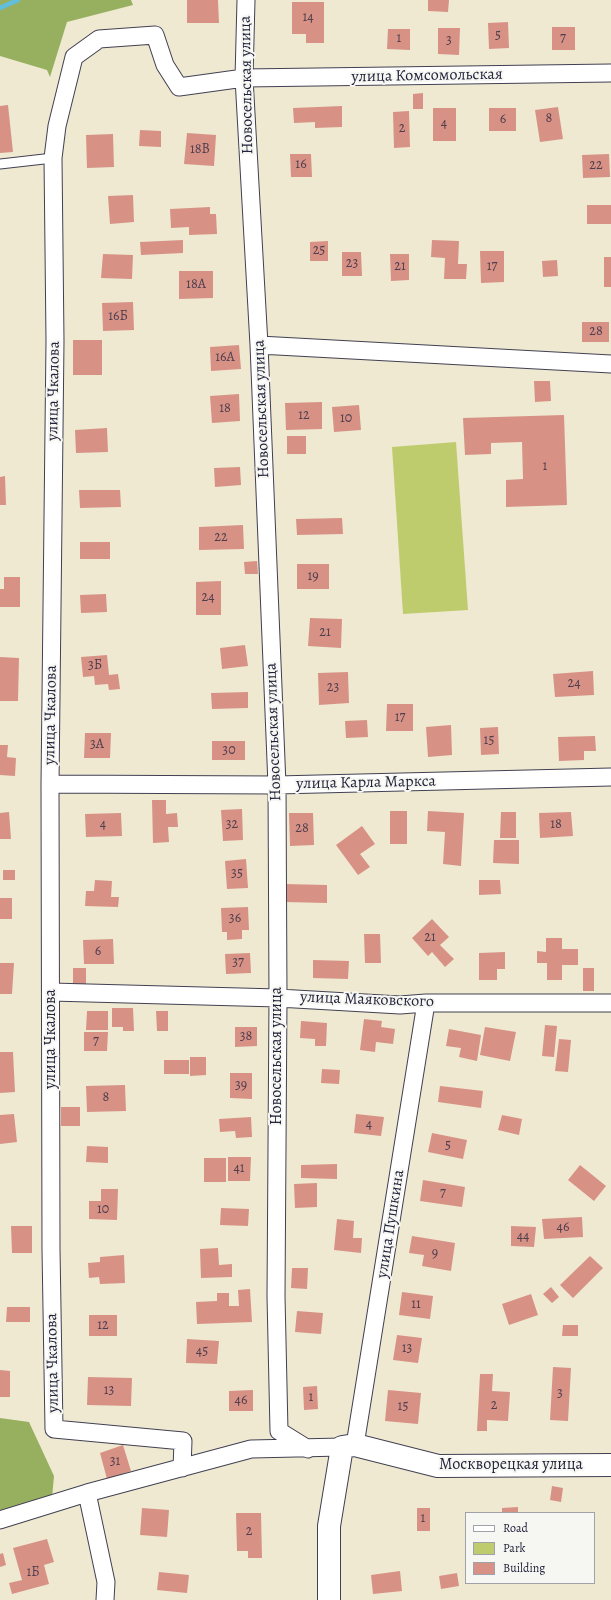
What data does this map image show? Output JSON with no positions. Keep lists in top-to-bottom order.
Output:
{
  "streets": {
    "street": [
      "улица Комсомольская",
      "Новосельская улица",
      "улица Чкалова",
      "улица Карла Маркса",
      "улица Маяковского",
      "улица Пушкина",
      "Москворецкая улица"
    ]
  },
  "crossings": [
    ["улица Комсомольская", "Новосельская улица"],
    ["улица Комсомольская", "улица Чкалова"],
    ["Новосельская улица", "улица Чкалова"],
    ["Новосельская улица", "улица Карла Маркса"],
    ["Новосельская улица", "улица Маяковского"],
    ["улица Чкалова", "улица Карла Маркса"],
    ["улица Чкалова", "улица Маяковского"],
    ["улица Маяковского", "улица Пушкина"],
    ["улица Пушкина", "Москворецкая улица"]
  ],
  "house_numbers": [
    "14",
    "5",
    "1",
    "7",
    "3",
    "8",
    "6",
    "4",
    "2",
    "18В",
    "16",
    "22",
    "25",
    "23",
    "21",
    "17",
    "18А",
    "16Б",
    "28",
    "16А",
    "18",
    "12",
    "10",
    "1",
    "22",
    "19",
    "24",
    "21",
    "3Б",
    "24",
    "23",
    "17",
    "15",
    "3А",
    "30",
    "4",
    "32",
    "18",
    "28",
    "35",
    "36",
    "21",
    "6",
    "37",
    "38",
    "7",
    "39",
    "8",
    "4",
    "5",
    "41",
    "7",
    "10",
    "46",
    "44",
    "9",
    "11",
    "12",
    "13",
    "45",
    "13",
    "3",
    "1",
    "46",
    "2",
    "15",
    "31",
    "1",
    "2",
    "1Б"
  ],
  "legend": ["Road", "Park", "Building"]
}
